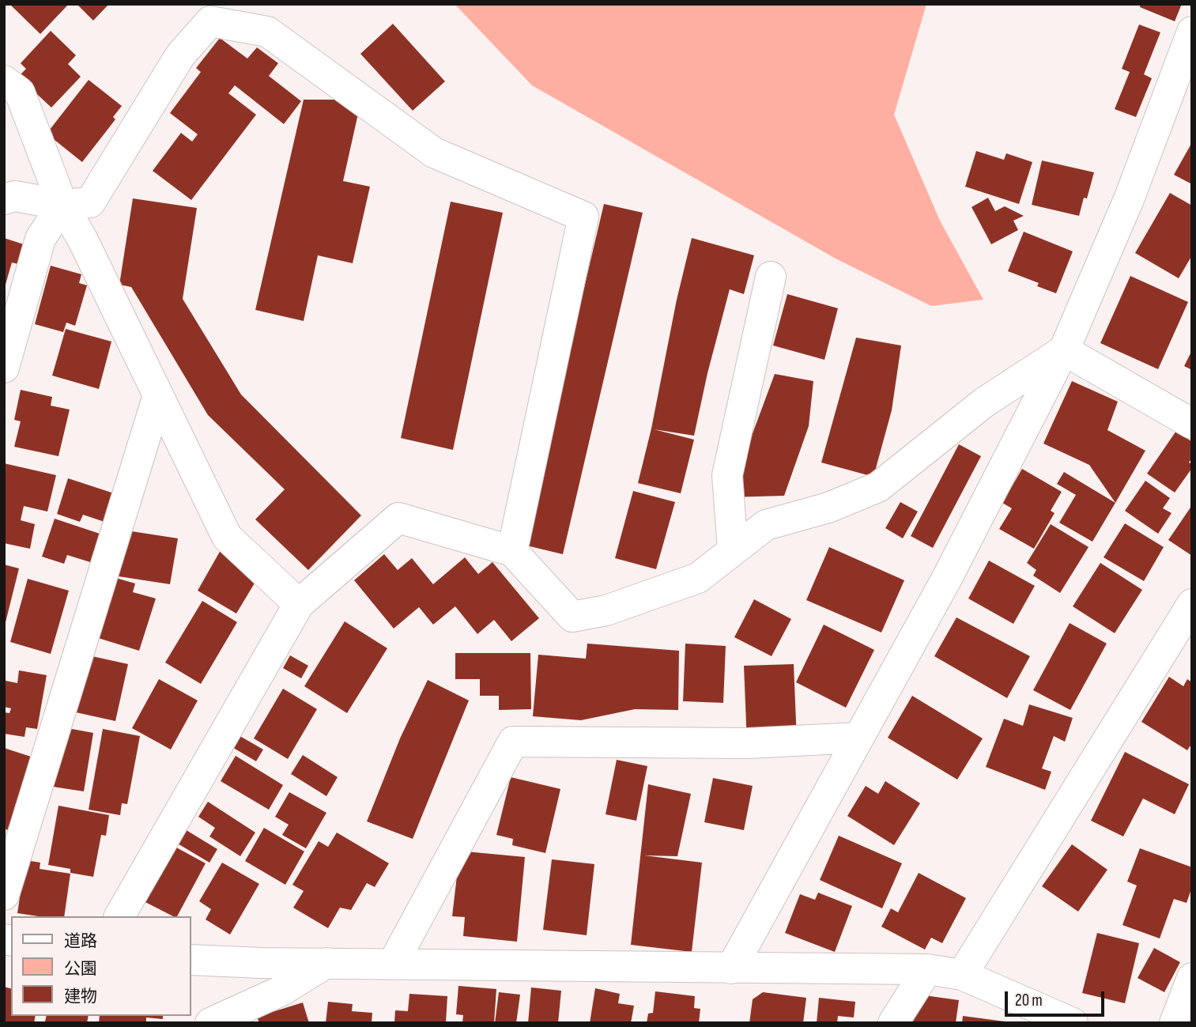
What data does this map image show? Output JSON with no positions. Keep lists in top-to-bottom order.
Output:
{
  "legend": ["道路", "公園", "建物"],
  "scale_bar": "20 m"
}
